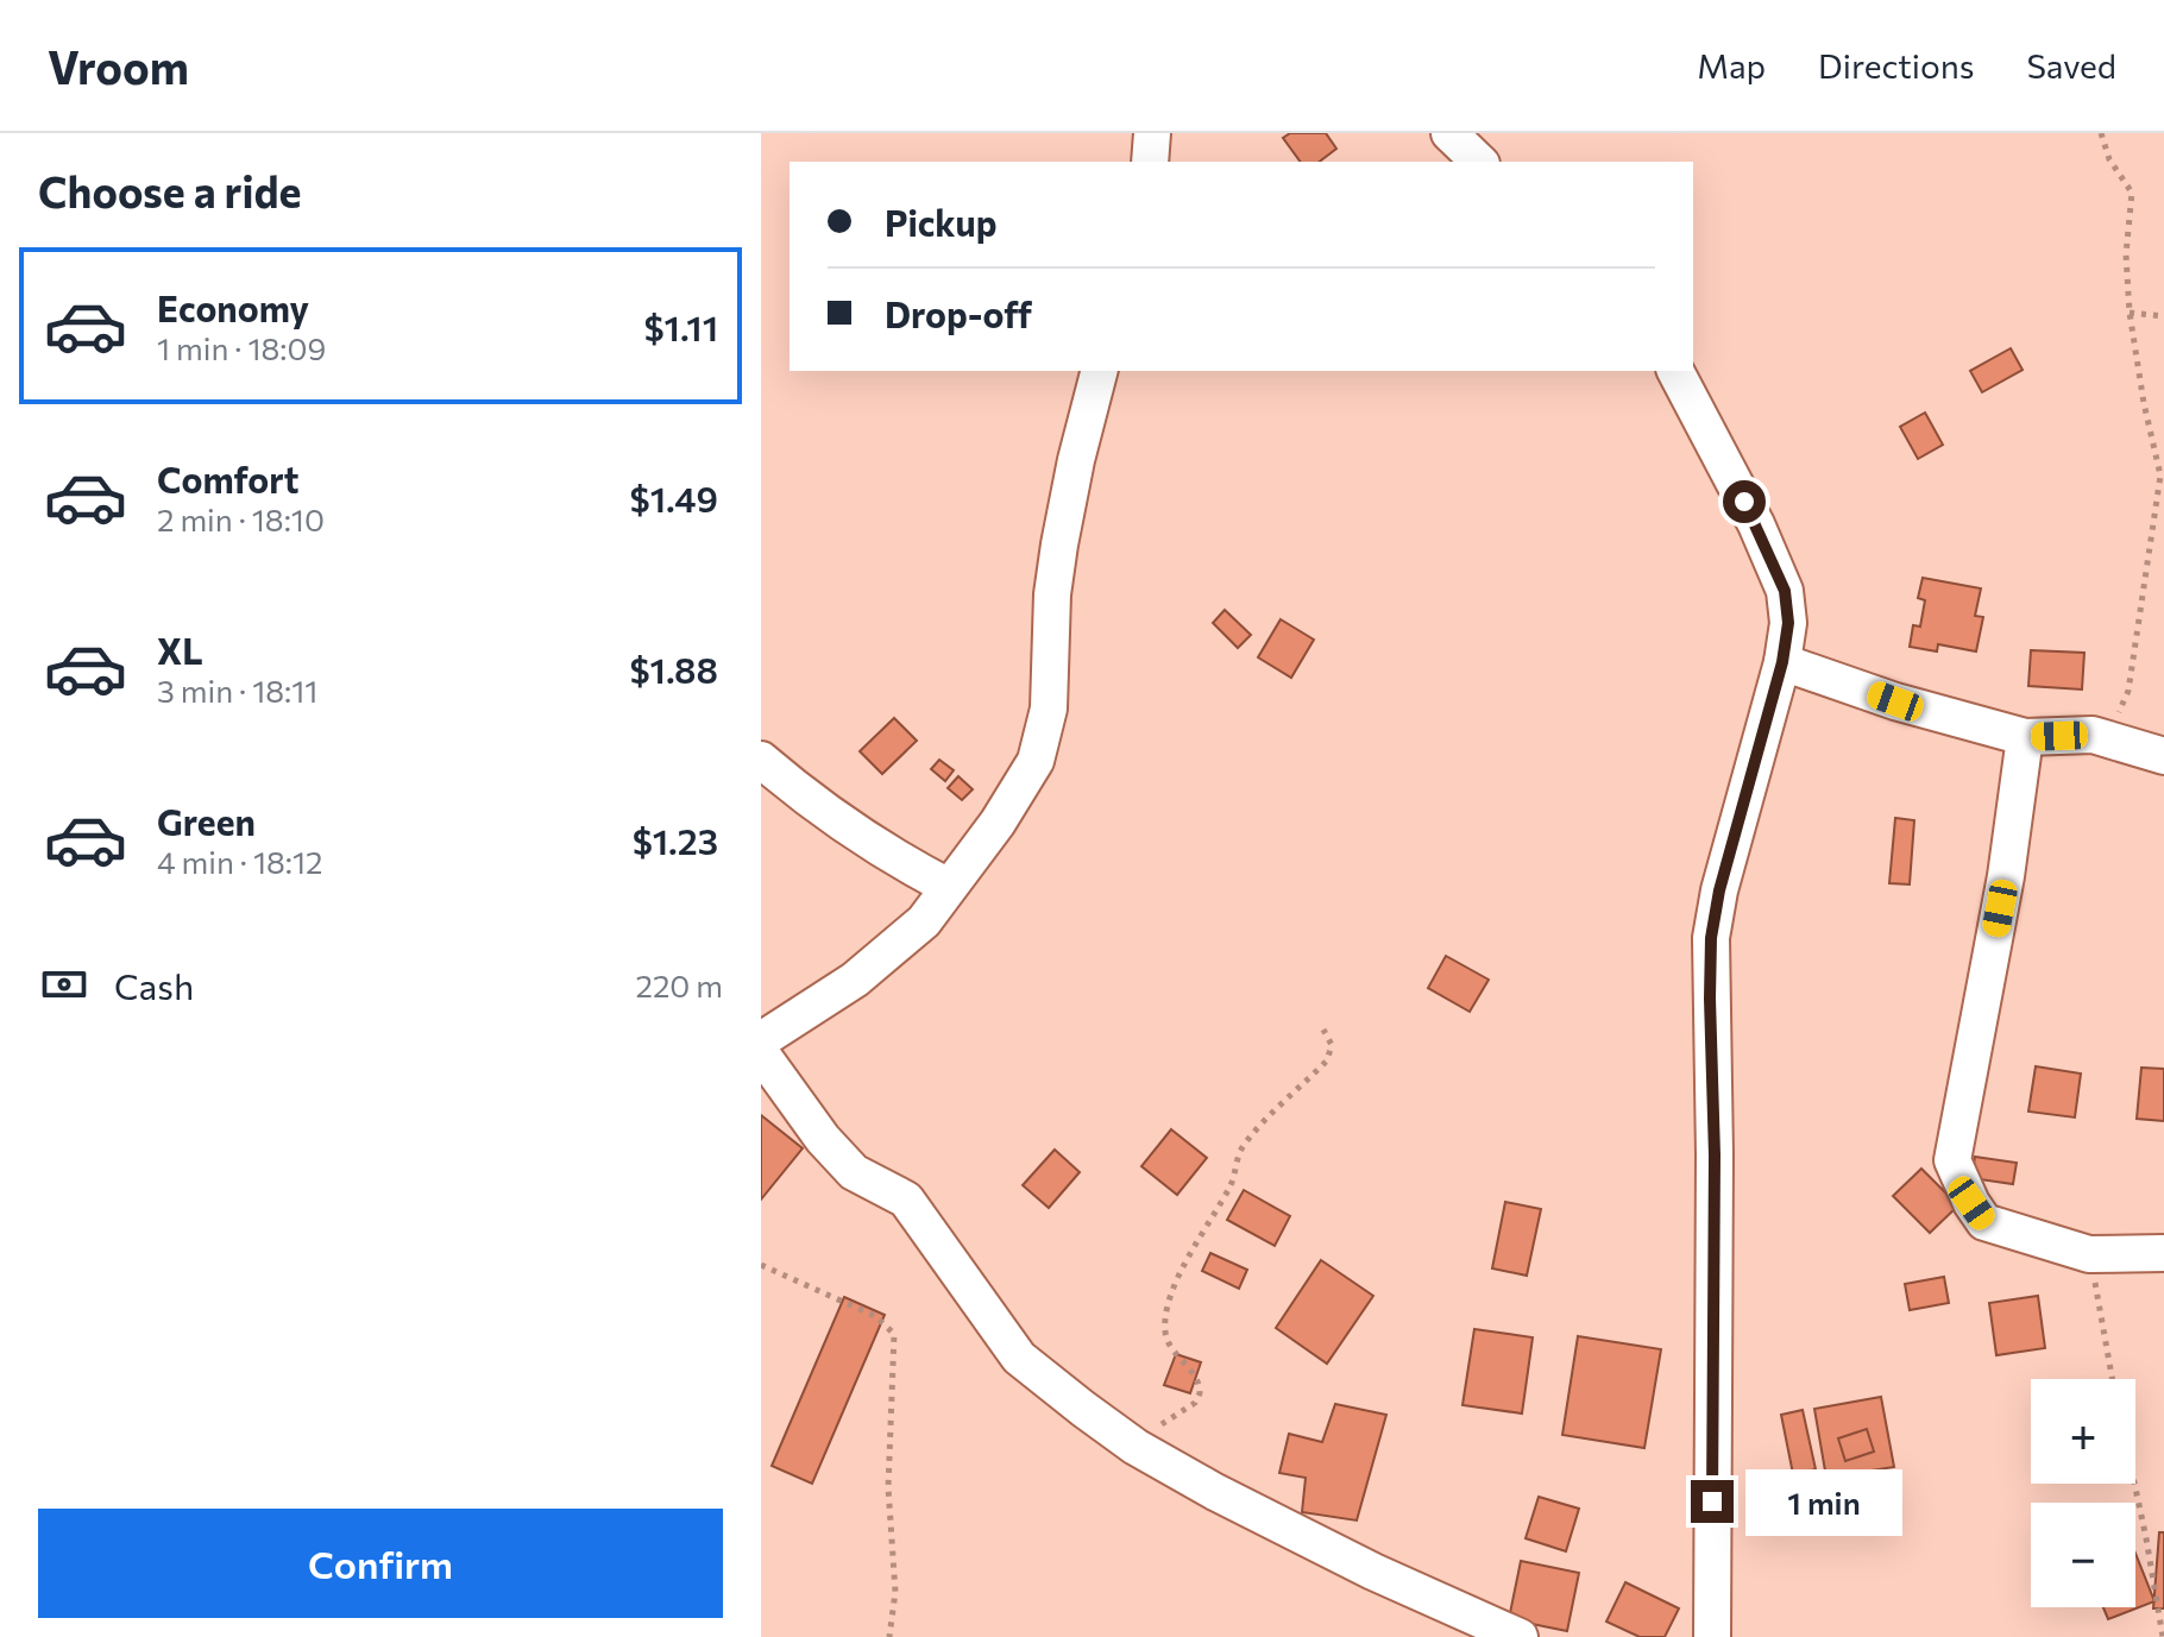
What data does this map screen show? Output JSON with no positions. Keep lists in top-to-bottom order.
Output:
{
  "page": {
    "header": "Vroom",
    "nav": ["Map", "Directions", "Saved"],
    "heading": "Choose a ride",
    "banner": ["Pickup", "Drop-off"],
    "list": [
      {
        "name": "Economy",
        "note": "1 min · 18:09",
        "value": "$1.11"
      },
      {
        "name": "Comfort",
        "note": "2 min · 18:10",
        "value": "$1.49"
      },
      {
        "name": "XL",
        "note": "3 min · 18:11",
        "value": "$1.88"
      },
      {
        "name": "Green",
        "note": "4 min · 18:12",
        "value": "$1.23"
      }
    ],
    "pay": ["Cash", "220 m"],
    "map_buttons": ["+", "−"],
    "bubble": "1 min",
    "buttons": "Confirm"
  }
}
